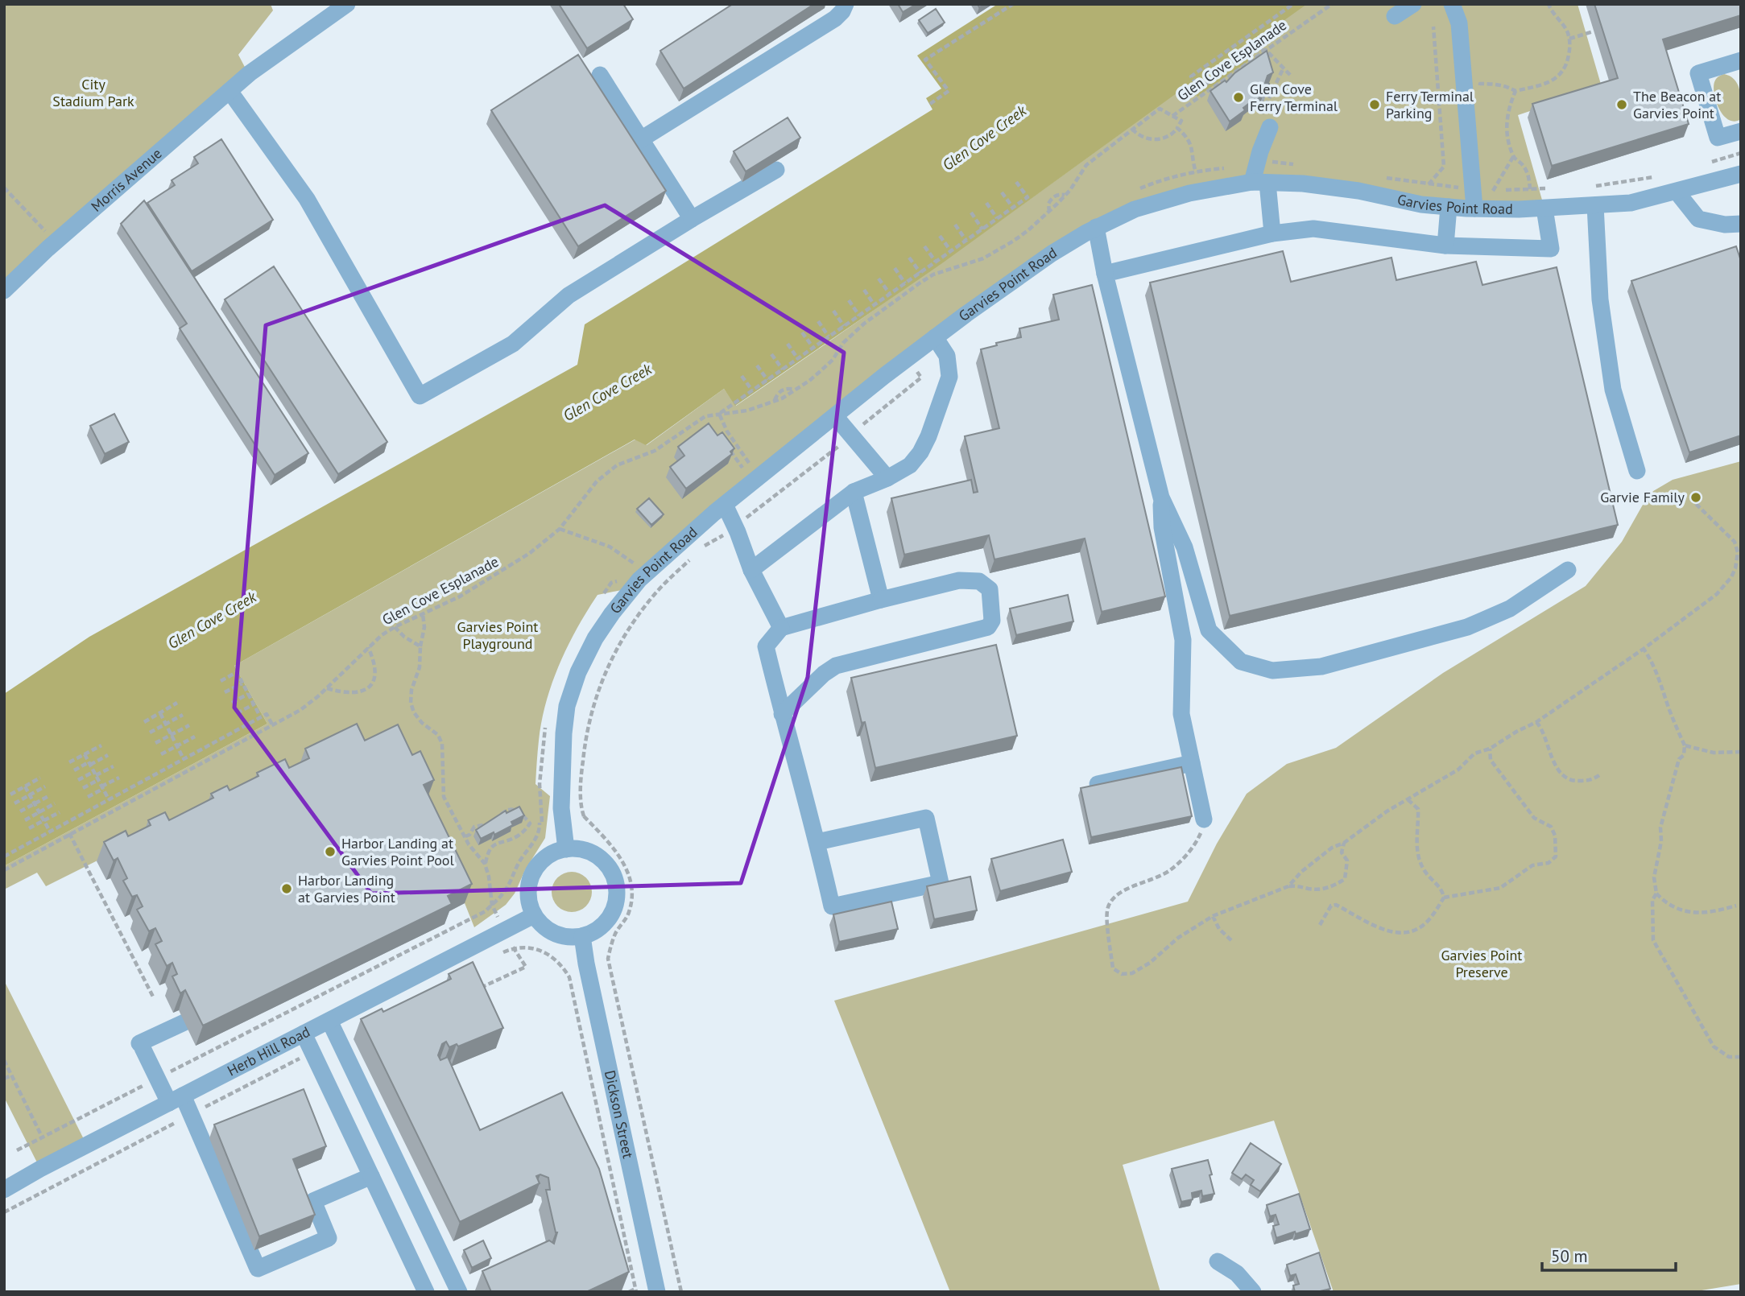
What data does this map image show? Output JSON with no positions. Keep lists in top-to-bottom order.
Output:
{
  "streets": {
    "street": [
      "Morris Avenue",
      "Garvies Point Road",
      "Herb Hill Road",
      "Dickson Street"
    ],
    "path": ["Glen Cove Esplanade"]
  },
  "crossings": [
    ["Garvies Point Road", "Herb Hill Road"],
    ["Garvies Point Road", "Dickson Street"],
    ["Herb Hill Road", "Dickson Street"]
  ],
  "water": ["Glen Cove Creek"],
  "parks": ["City Stadium Park", "Garvies Point Playground", "Garvies Point Preserve"],
  "places": [
    "Glen Cove Ferry Terminal",
    "Ferry Terminal Parking",
    "The Beacon at Garvies Point",
    "Garvie Family",
    "Harbor Landing at Garvies Point Pool",
    "Harbor Landing at Garvies Point"
  ],
  "scale_bar": "50 m"
}
